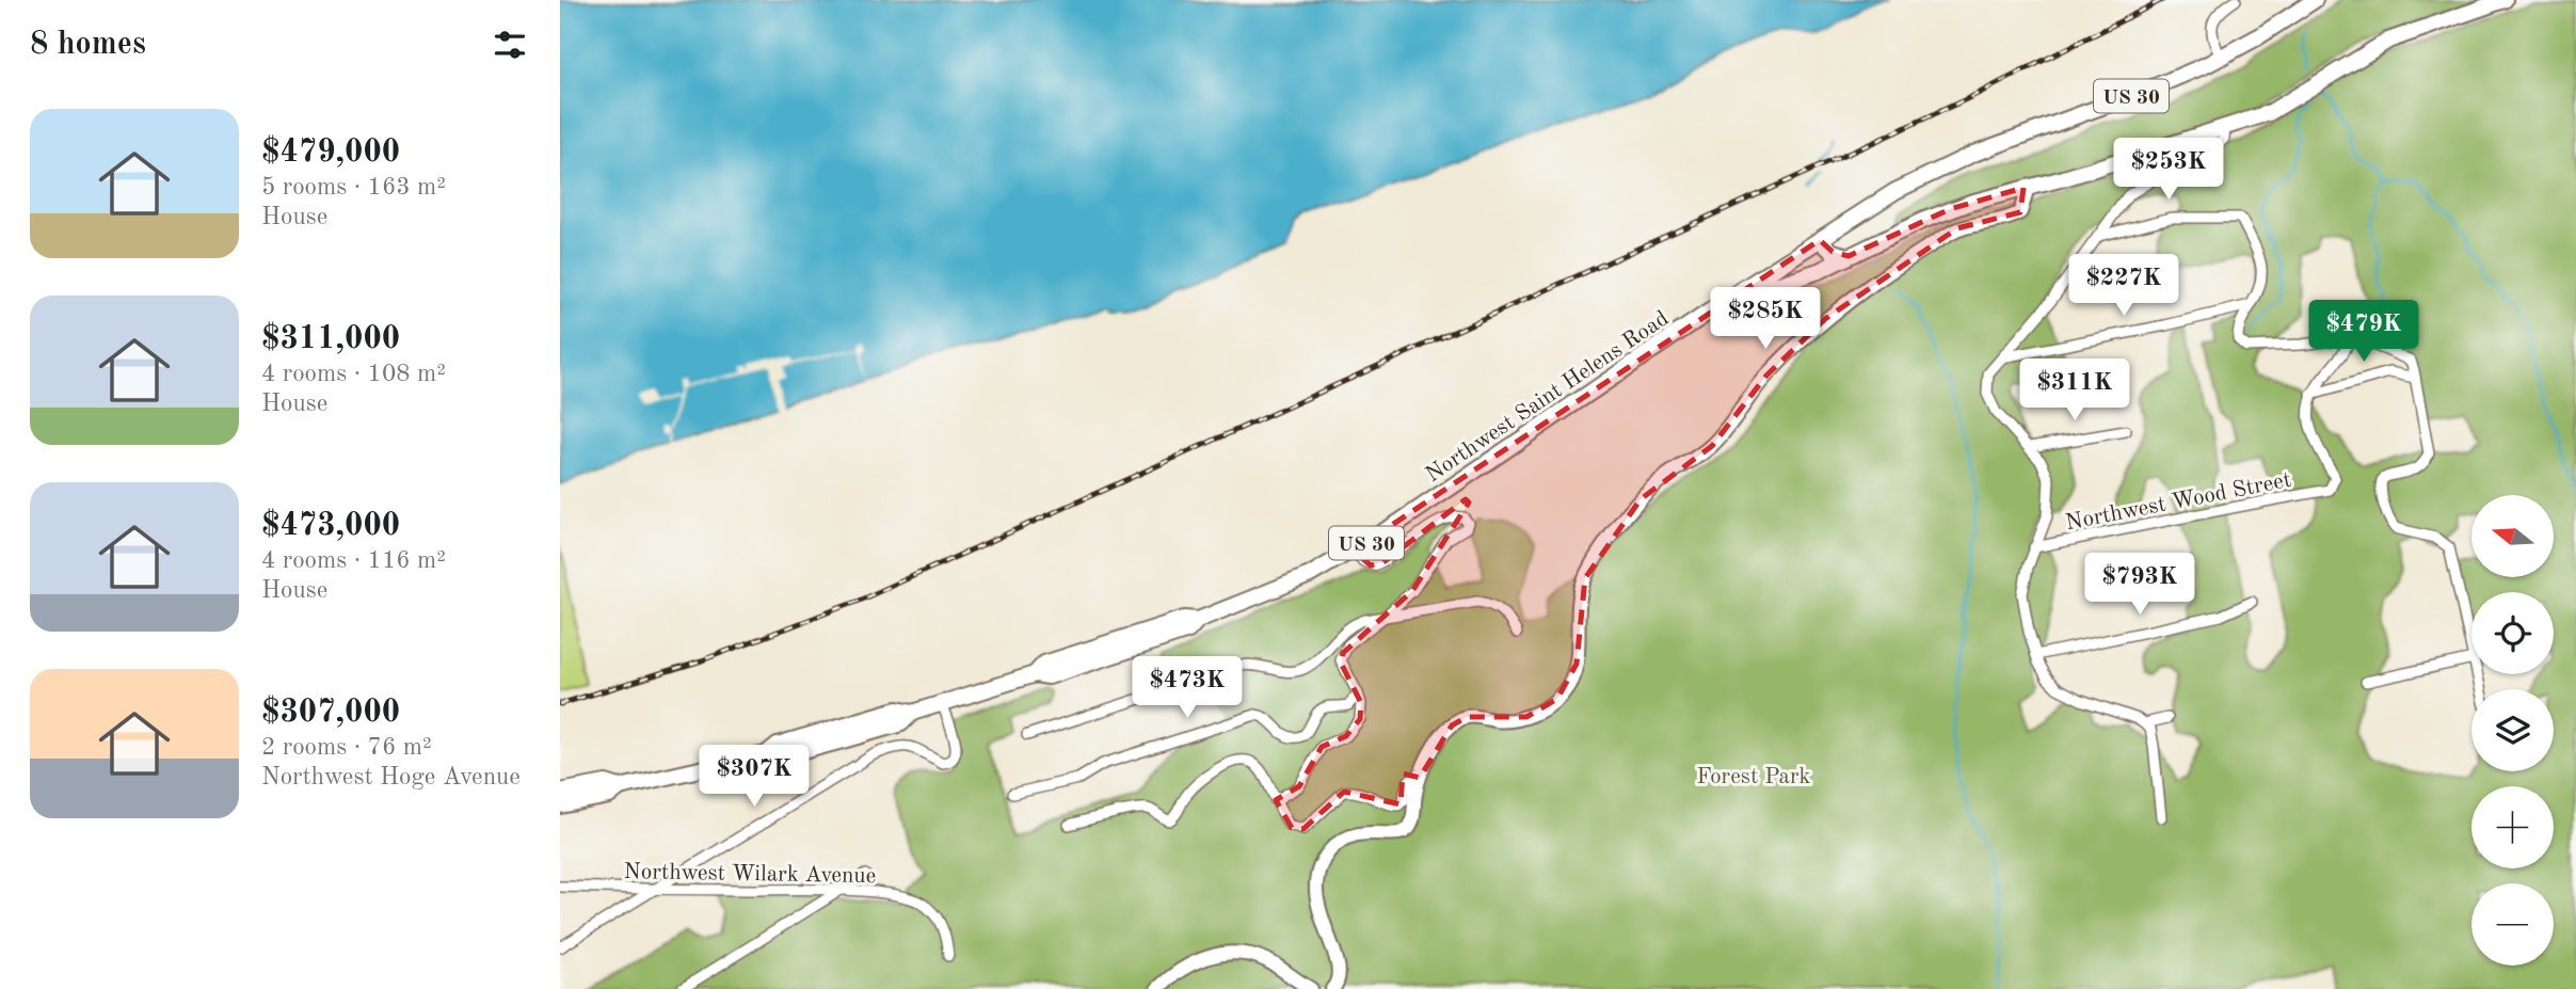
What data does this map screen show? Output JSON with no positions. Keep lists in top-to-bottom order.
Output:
{
  "streets": {
    "main road": ["US 30", "Northwest Saint Helens Road"],
    "street": ["Northwest Wood Street", "Northwest Wilark Avenue"]
  },
  "parks": ["Forest Park"],
  "north": "left",
  "page": {
    "heading": "8 homes",
    "list": [
      {
        "name": "$479,000",
        "note": "5 rooms · 163 m² · House"
      },
      {
        "name": "$311,000",
        "note": "4 rooms · 108 m² · House"
      },
      {
        "name": "$473,000",
        "note": "4 rooms · 116 m² · House"
      },
      {
        "name": "$307,000",
        "note": "2 rooms · 76 m² · Northwest Hoge Avenue"
      }
    ],
    "price": [
      "$253K",
      "$227K",
      "$285K",
      "$479K",
      "$311K",
      "$793K",
      "$473K",
      "$307K"
    ],
    "map_buttons": ["+", "−"]
  }
}
